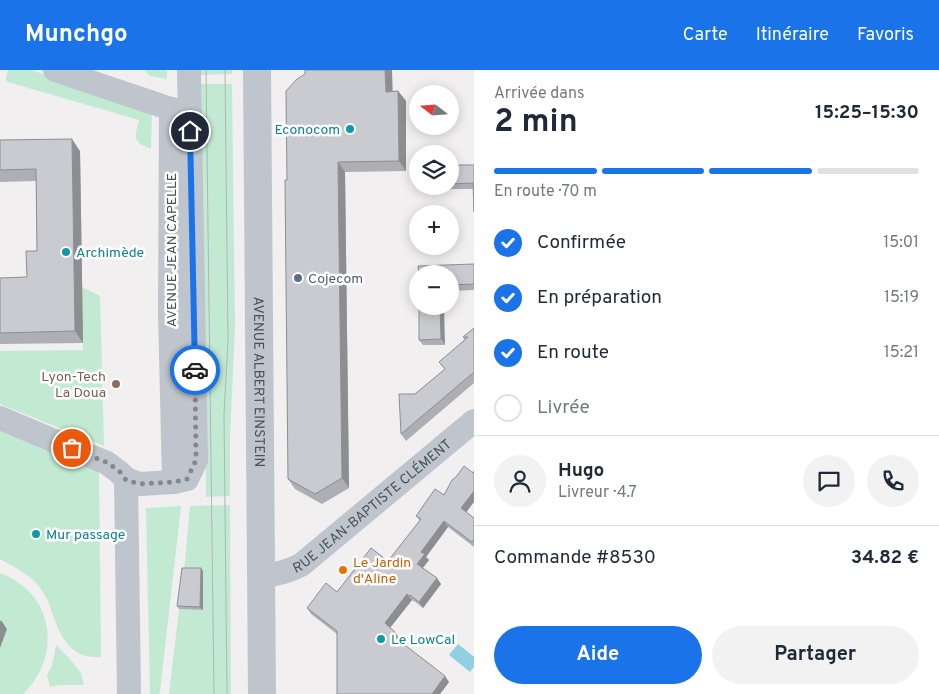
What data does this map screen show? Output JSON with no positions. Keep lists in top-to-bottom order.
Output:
{
  "streets": {
    "street": ["AVENUE JEAN CAPELLE", "AVENUE ALBERT EINSTEIN", "RUE JEAN-BAPTISTE CLÉMENT"]
  },
  "crossings": [
    ["AVENUE ALBERT EINSTEIN", "RUE JEAN-BAPTISTE CLÉMENT"]
  ],
  "places": [
    "Econocom",
    "Archimède",
    "Cojecom",
    "Lyon-Tech La Doua",
    "Mur passage",
    "Le Jardin d'Aline",
    "Le LowCal"
  ],
  "north": "left",
  "page": {
    "header": "Munchgo",
    "nav": ["Carte", "Itinéraire", "Favoris"],
    "heading": ["2 min", "Arrivée dans", "15:25–15:30"],
    "panel": [
      "Hugo",
      "Livreur · 4.7",
      "Commande #8530",
      "34.82 €"
    ],
    "map_buttons": ["+", "−"],
    "bar": "En route · 70 m",
    "list": [
      ["Confirmée", "15:01"],
      ["En préparation", "15:19"],
      ["En route", "15:21"],
      "Livrée"
    ],
    "buttons": ["Aide", "Partager"]
  }
}
